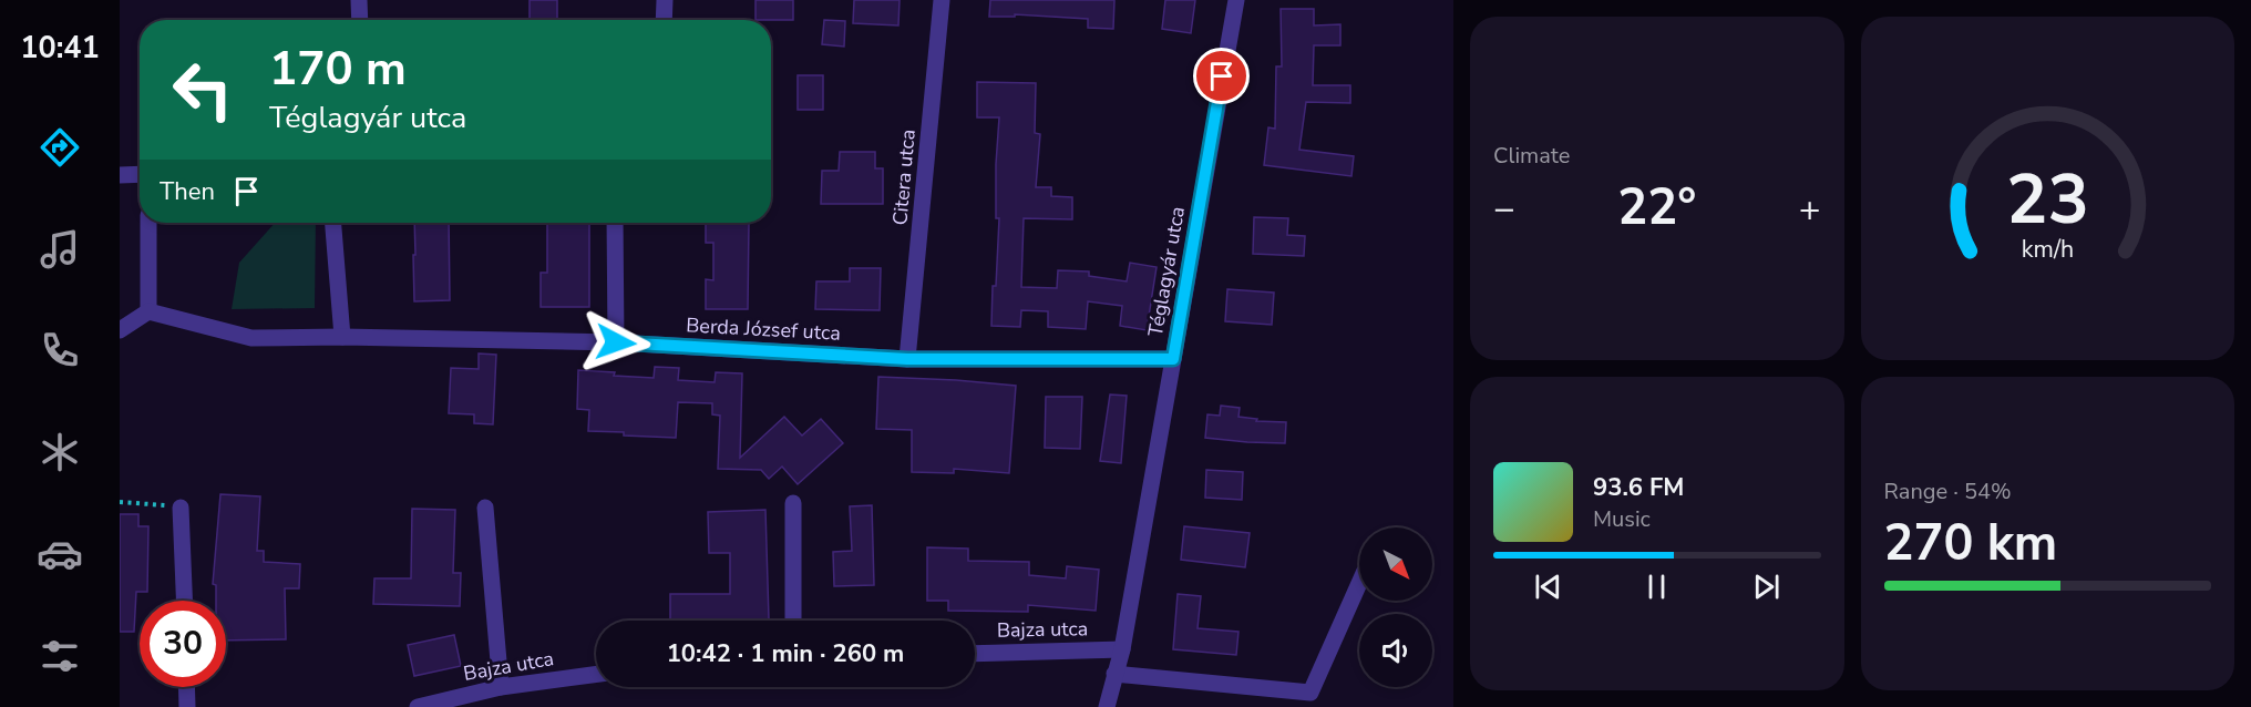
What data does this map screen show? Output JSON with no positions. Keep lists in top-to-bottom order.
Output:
{
  "streets": {
    "street": [
      "Citera utca",
      "Téglagyár utca",
      "Berda József utca",
      "Bajza utca"
    ]
  },
  "crossings": [
    ["Citera utca", "Berda József utca"],
    ["Téglagyár utca", "Berda József utca"],
    ["Téglagyár utca", "Bajza utca"]
  ],
  "north": "bottom right",
  "page": {
    "tabs": "10:41",
    "tile": [
      "Climate",
      ["Range · 54%", "270 km"]
    ],
    "turn": ["170 m", "Téglagyár utca"],
    "then": "Then",
    "heat": ["−", "22°", "+"],
    "song": ["93.6 FM", "Music"],
    "limit": "30",
    "trip": "10:42 · 1 min · 260 m",
    "gauge": ["23", "km/h"]
  }
}
